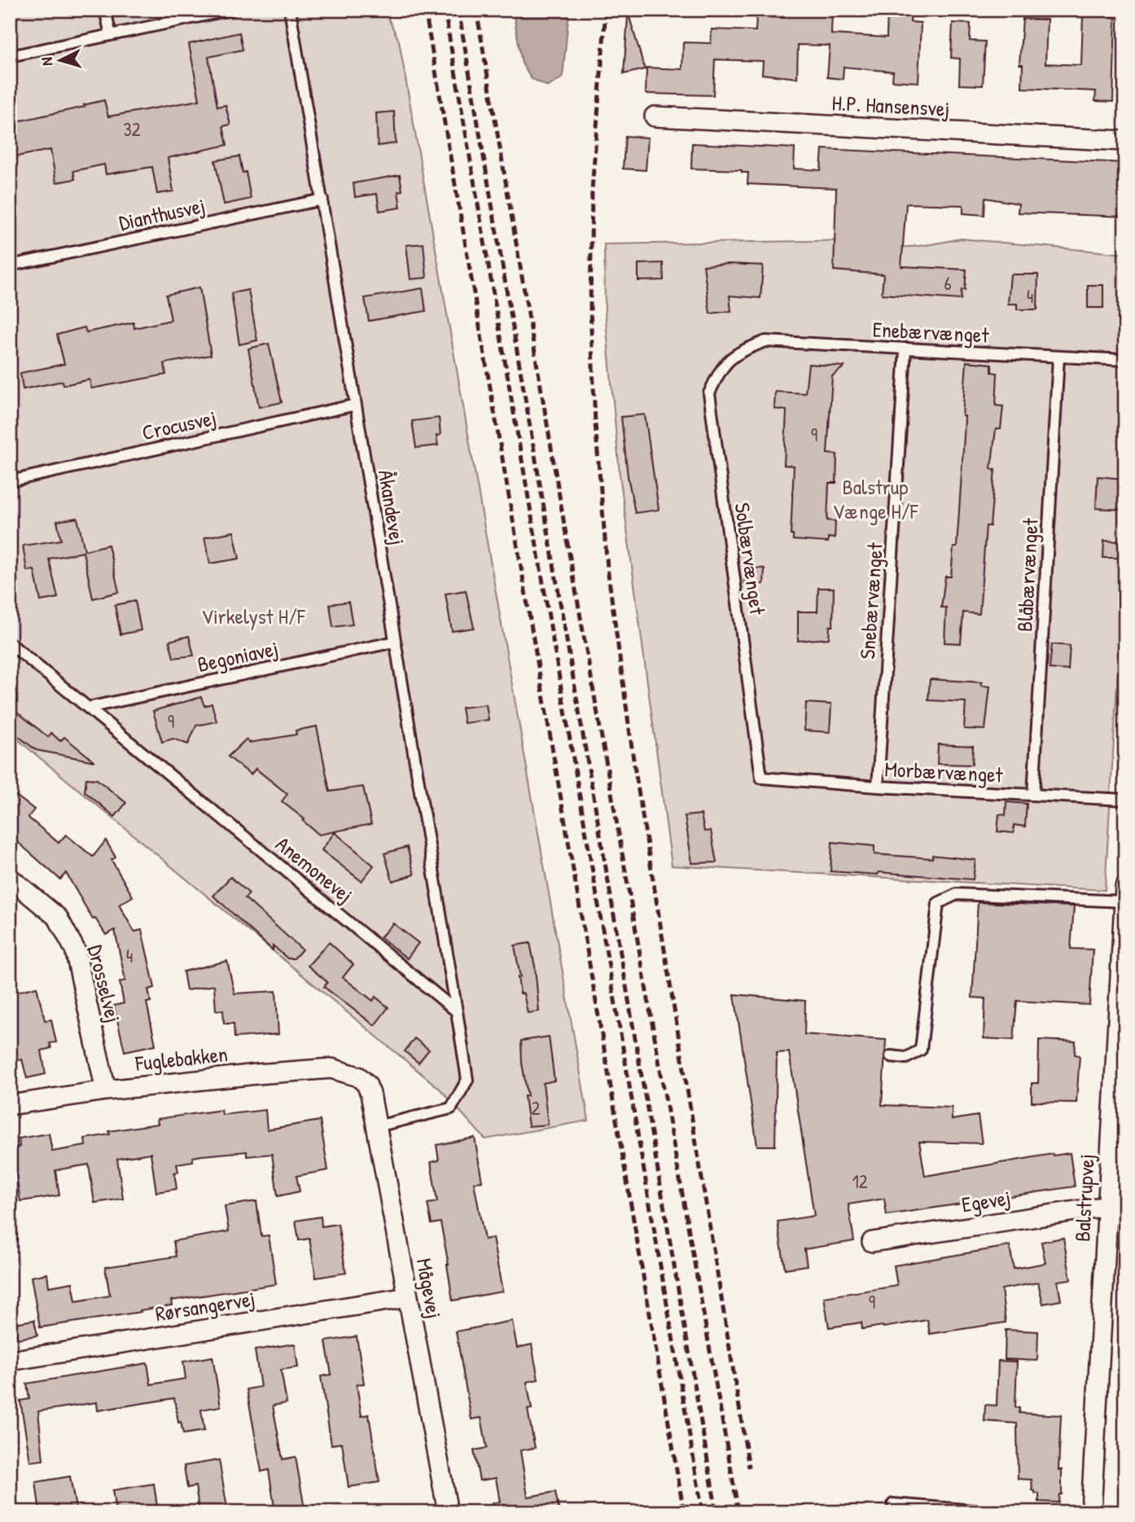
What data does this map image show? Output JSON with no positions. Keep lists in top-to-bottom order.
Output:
{
  "streets": {
    "street": [
      "H.P. Hansensvej",
      "Drosselvej",
      "Fuglebakken",
      "Balstrupvej",
      "Egevej",
      "Mågevej",
      "Rørsangervej"
    ],
    "lane": [
      "Dianthusvej",
      "Enebærvænget",
      "Crocusvej",
      "Åkandevej",
      "Solbærvænget",
      "Blåbærvænget",
      "Snebærvænget",
      "Begoniavej",
      "Morbærvænget",
      "Anemonevej"
    ]
  },
  "crossings": [
    ["Dianthusvej", "Åkandevej"],
    ["Enebærvænget", "Solbærvænget"],
    ["Enebærvænget", "Blåbærvænget"],
    ["Enebærvænget", "Snebærvænget"],
    ["Crocusvej", "Åkandevej"],
    ["Åkandevej", "Begoniavej"],
    ["Åkandevej", "Anemonevej"],
    ["Solbærvænget", "Morbærvænget"],
    ["Blåbærvænget", "Morbærvænget"],
    ["Snebærvænget", "Morbærvænget"],
    ["Begoniavej", "Anemonevej"],
    ["Drosselvej", "Fuglebakken"],
    ["Fuglebakken", "Mågevej"],
    ["Balstrupvej", "Egevej"],
    ["Mågevej", "Rørsangervej"]
  ],
  "parks": ["Balstrup Vænge H/F", "Virkelyst H/F"],
  "house_numbers": [
    "32",
    "6",
    "4",
    "9",
    "9",
    "4",
    "2",
    "12",
    "9"
  ],
  "north": "left"
}
